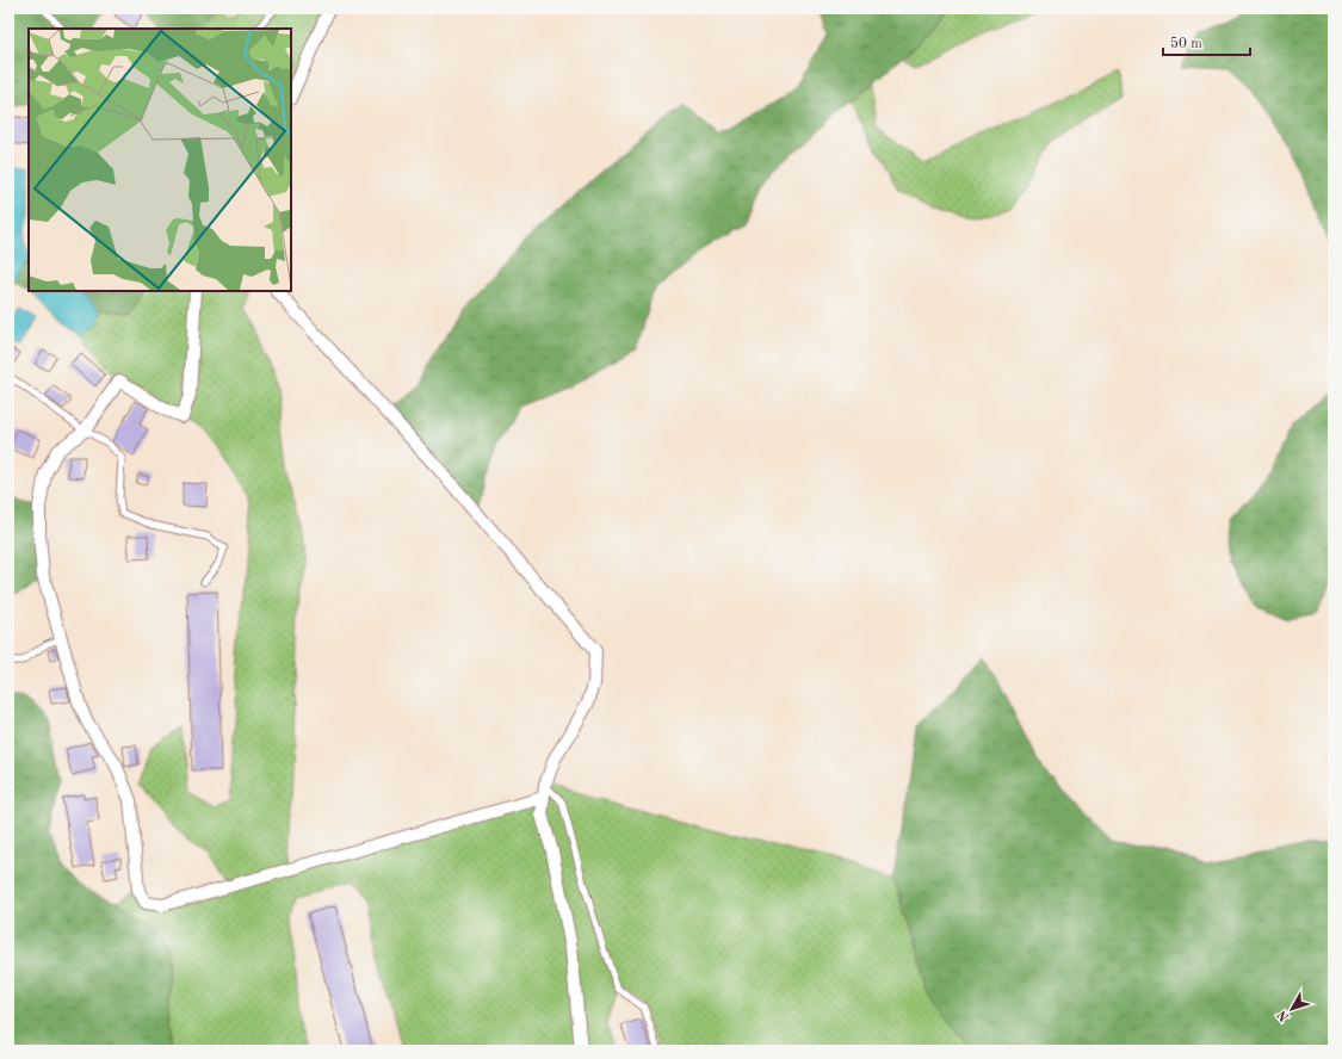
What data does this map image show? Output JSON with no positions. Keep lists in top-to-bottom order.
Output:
{
  "scale_bar": "50 m",
  "north": "bottom left"
}
